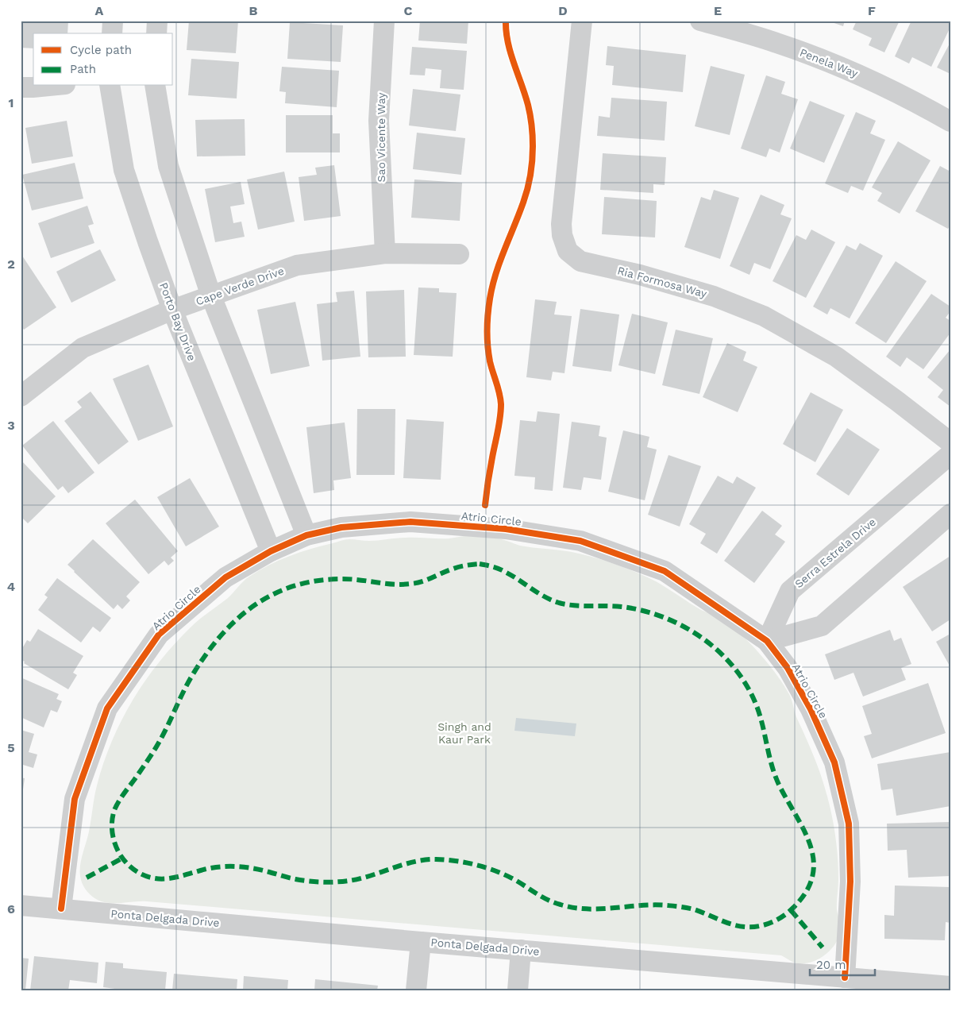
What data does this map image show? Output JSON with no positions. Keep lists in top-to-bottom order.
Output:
{
  "streets": {
    "street": [
      "Penela Way",
      "Sao Vicente Way",
      "Ria Formosa Way",
      "Cape Verde Drive",
      "Porto Bay Drive",
      "Atrio Circle",
      "Serra Estrela Drive",
      "Ponta Delgada Drive"
    ]
  },
  "crossings": [
    ["Sao Vicente Way", "Cape Verde Drive"],
    ["Cape Verde Drive", "Porto Bay Drive"],
    ["Porto Bay Drive", "Atrio Circle"],
    ["Atrio Circle", "Serra Estrela Drive"],
    ["Atrio Circle", "Ponta Delgada Drive"]
  ],
  "parks": ["Singh and Kaur Park"],
  "legend": ["Cycle path", "Path"],
  "scale_bar": "20 m",
  "grid": {
    "columns": [
      "A",
      "B",
      "C",
      "D",
      "E",
      "F"
    ],
    "rows": [
      "1",
      "2",
      "3",
      "4",
      "5",
      "6"
    ]
  }
}
